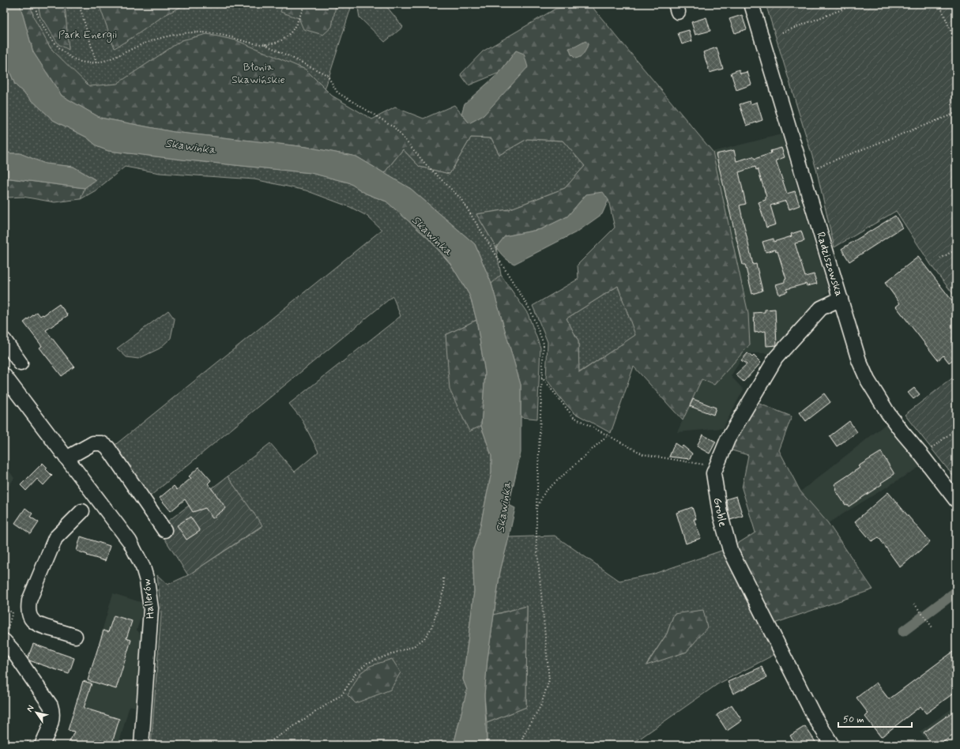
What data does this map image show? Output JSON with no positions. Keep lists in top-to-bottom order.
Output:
{
  "streets": {
    "street": ["Radziszowska", "Groble", "Hallerów"]
  },
  "crossings": [
    ["Radziszowska", "Groble"]
  ],
  "water": ["Skawinka"],
  "parks": ["Park Energii", "Błonia Skawińskie"],
  "scale_bar": "50 m",
  "north": "top left"
}
